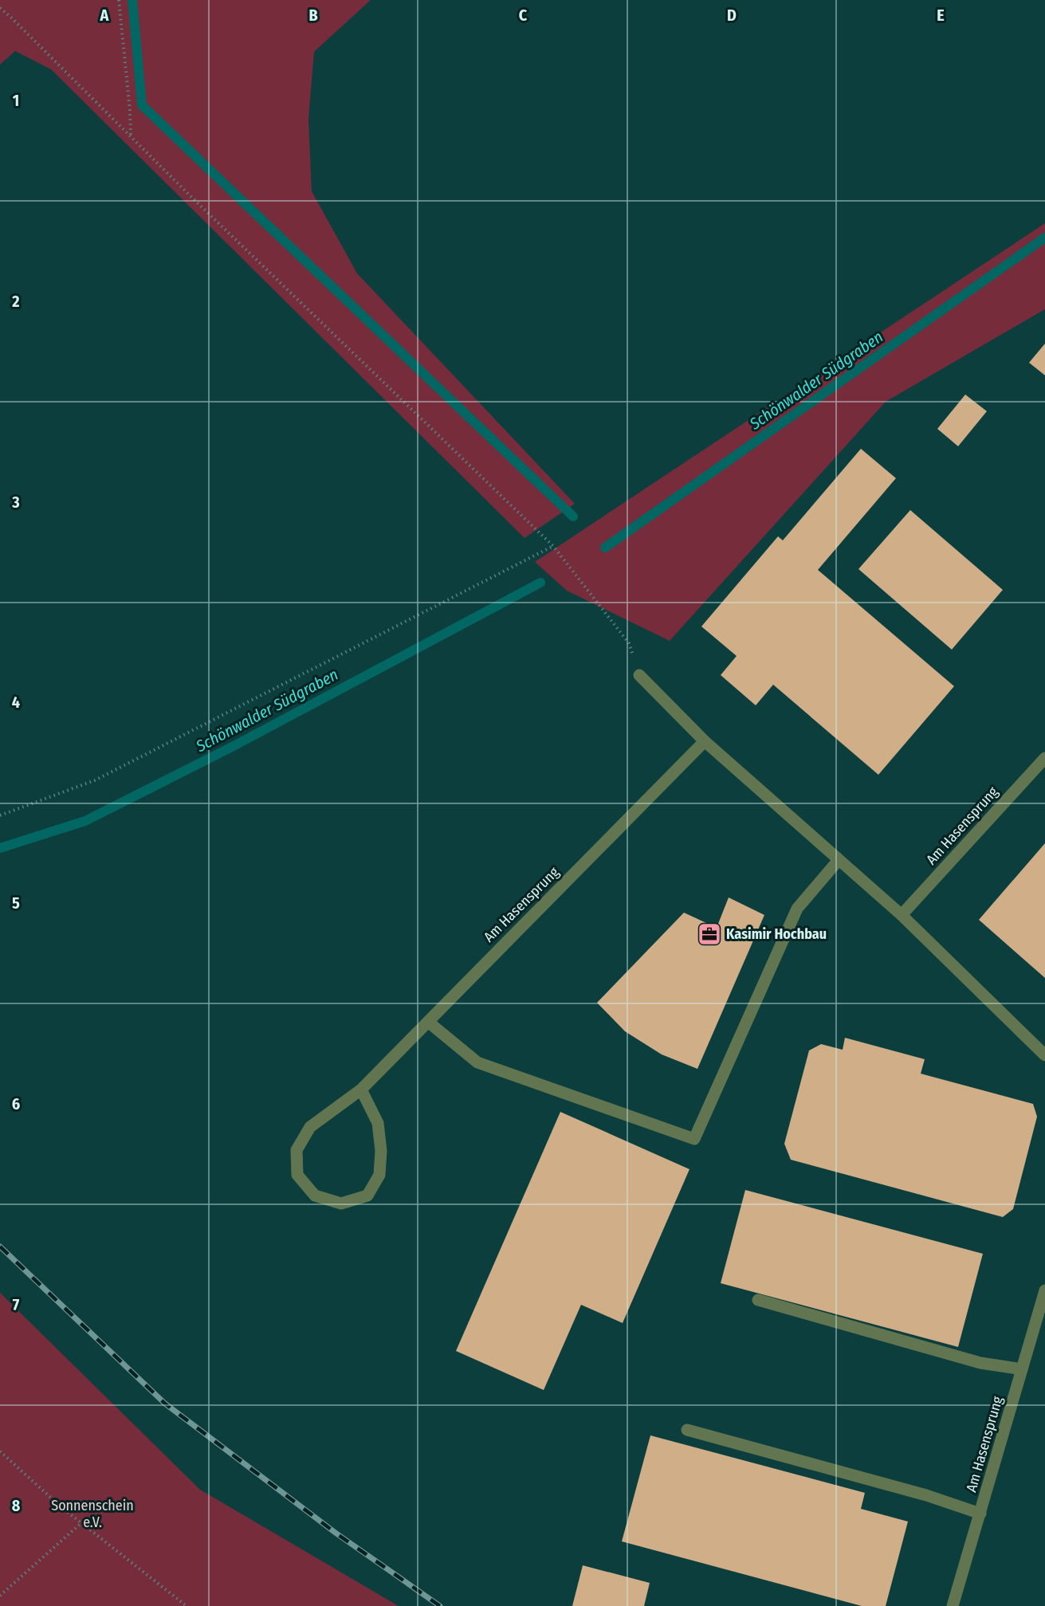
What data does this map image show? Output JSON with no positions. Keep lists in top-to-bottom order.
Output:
{
  "streets": {
    "street": ["Am Hasensprung"]
  },
  "water": ["Schönwalder Südgraben"],
  "parks": ["Sonnenschein e.V."],
  "places": {
    "office": ["Kasimir Hochbau"]
  },
  "grid": {
    "columns": [
      "A",
      "B",
      "C",
      "D",
      "E"
    ],
    "rows": [
      "1",
      "2",
      "3",
      "4",
      "5",
      "6",
      "7",
      "8"
    ]
  }
}
